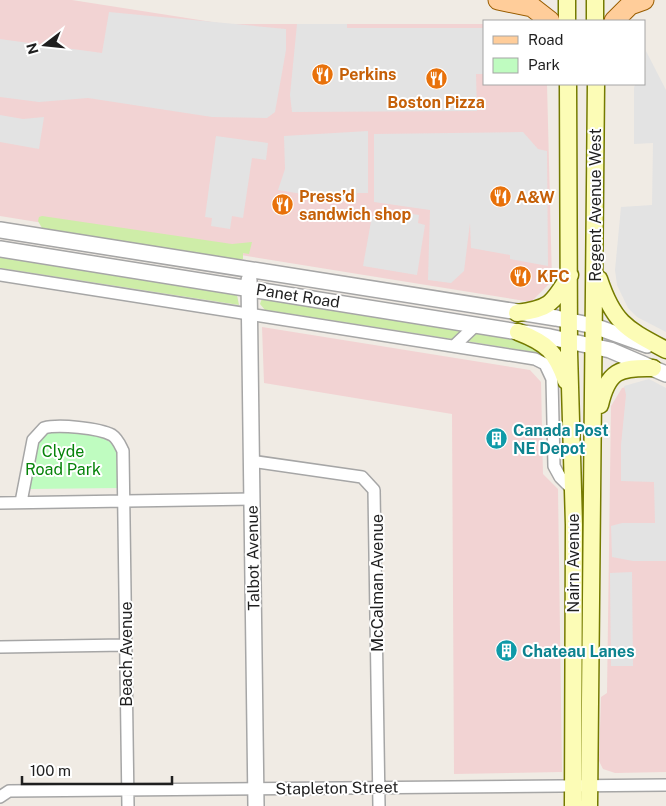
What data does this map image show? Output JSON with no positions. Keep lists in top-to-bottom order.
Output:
{
  "streets": {
    "main road": ["Regent Avenue West", "Nairn Avenue"],
    "street": [
      "Panet Road",
      "Talbot Avenue",
      "McCalman Avenue",
      "Beach Avenue",
      "Stapleton Street"
    ]
  },
  "crossings": [
    ["Regent Avenue West", "Panet Road"],
    ["Regent Avenue West", "Nairn Avenue"],
    ["Panet Road", "Talbot Avenue"],
    ["Panet Road", "Nairn Avenue"],
    ["Talbot Avenue", "McCalman Avenue"],
    ["Talbot Avenue", "Stapleton Street"],
    ["Nairn Avenue", "Stapleton Street"],
    ["McCalman Avenue", "Stapleton Street"],
    ["Beach Avenue", "Stapleton Street"]
  ],
  "parks": ["Clyde Road Park"],
  "places": {
    "restaurant": [
      "Perkins",
      "Boston Pizza",
      "A&W",
      "Press’d sandwich shop",
      "KFC"
    ],
    "building": ["Canada Post NE Depot", "Chateau Lanes"]
  },
  "legend": ["Road", "Park"],
  "scale_bar": "100 m",
  "north": "left"
}
